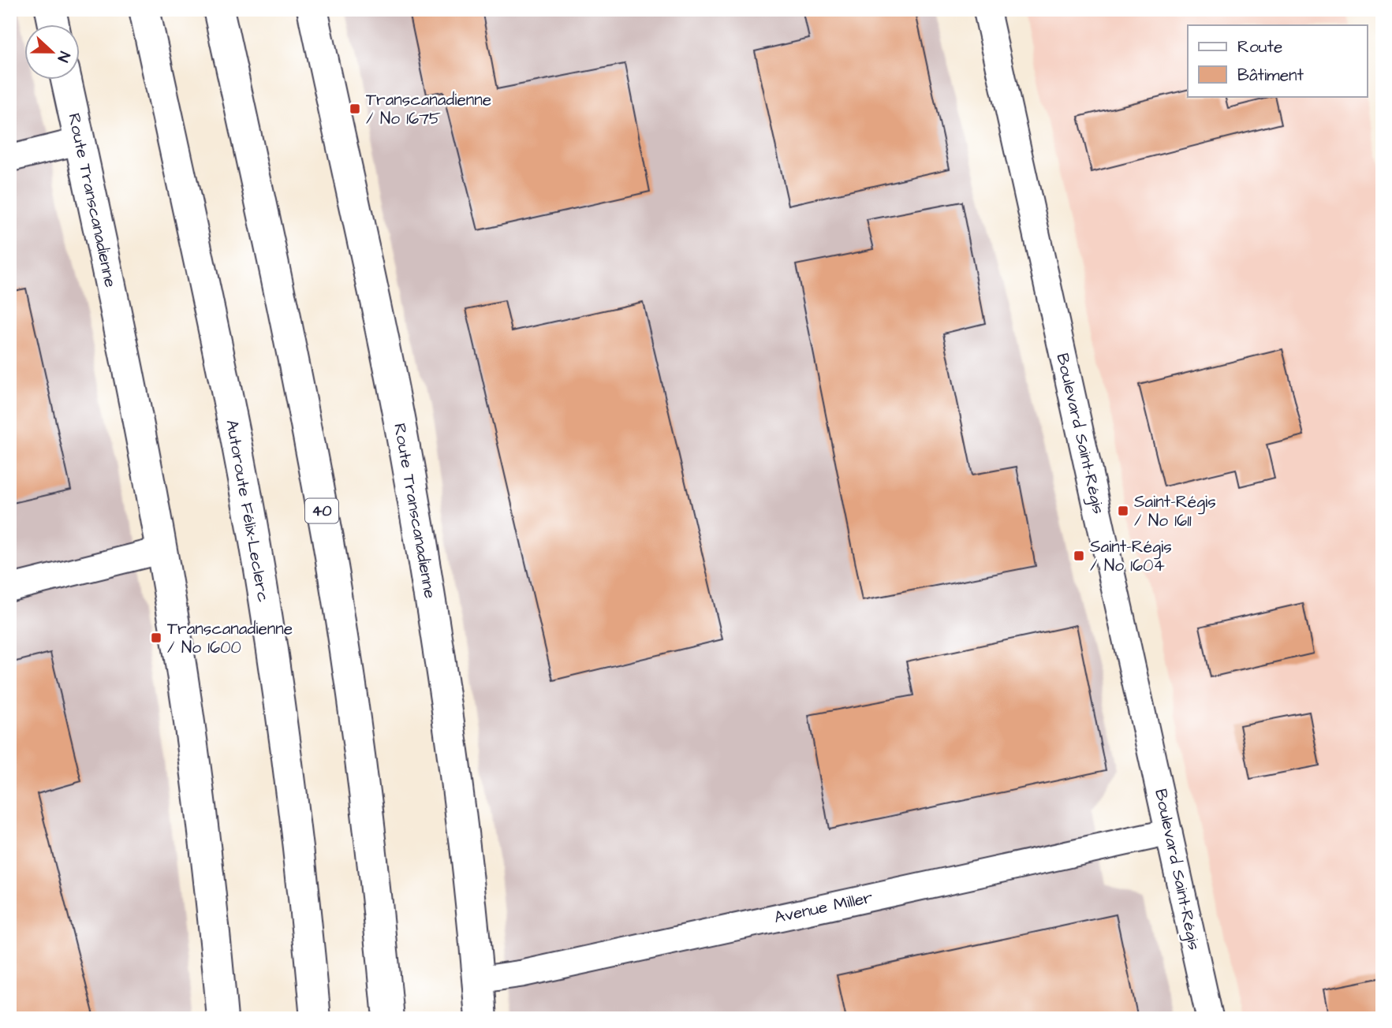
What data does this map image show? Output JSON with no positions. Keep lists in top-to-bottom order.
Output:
{
  "streets": {
    "main road": ["Route Transcanadienne", "Autoroute Félix-Leclerc", "40"],
    "street": ["Boulevard Saint-Régis", "Avenue Miller"]
  },
  "crossings": [
    ["Route Transcanadienne", "Avenue Miller"],
    ["Boulevard Saint-Régis", "Avenue Miller"]
  ],
  "places": {
    "transit": [
      "Transcanadienne / No 1675",
      "Saint-Régis / No 1611",
      "Saint-Régis / No 1604",
      "Transcanadienne / No 1600"
    ]
  },
  "legend": ["Route", "Bâtiment"],
  "north": "right"
}
